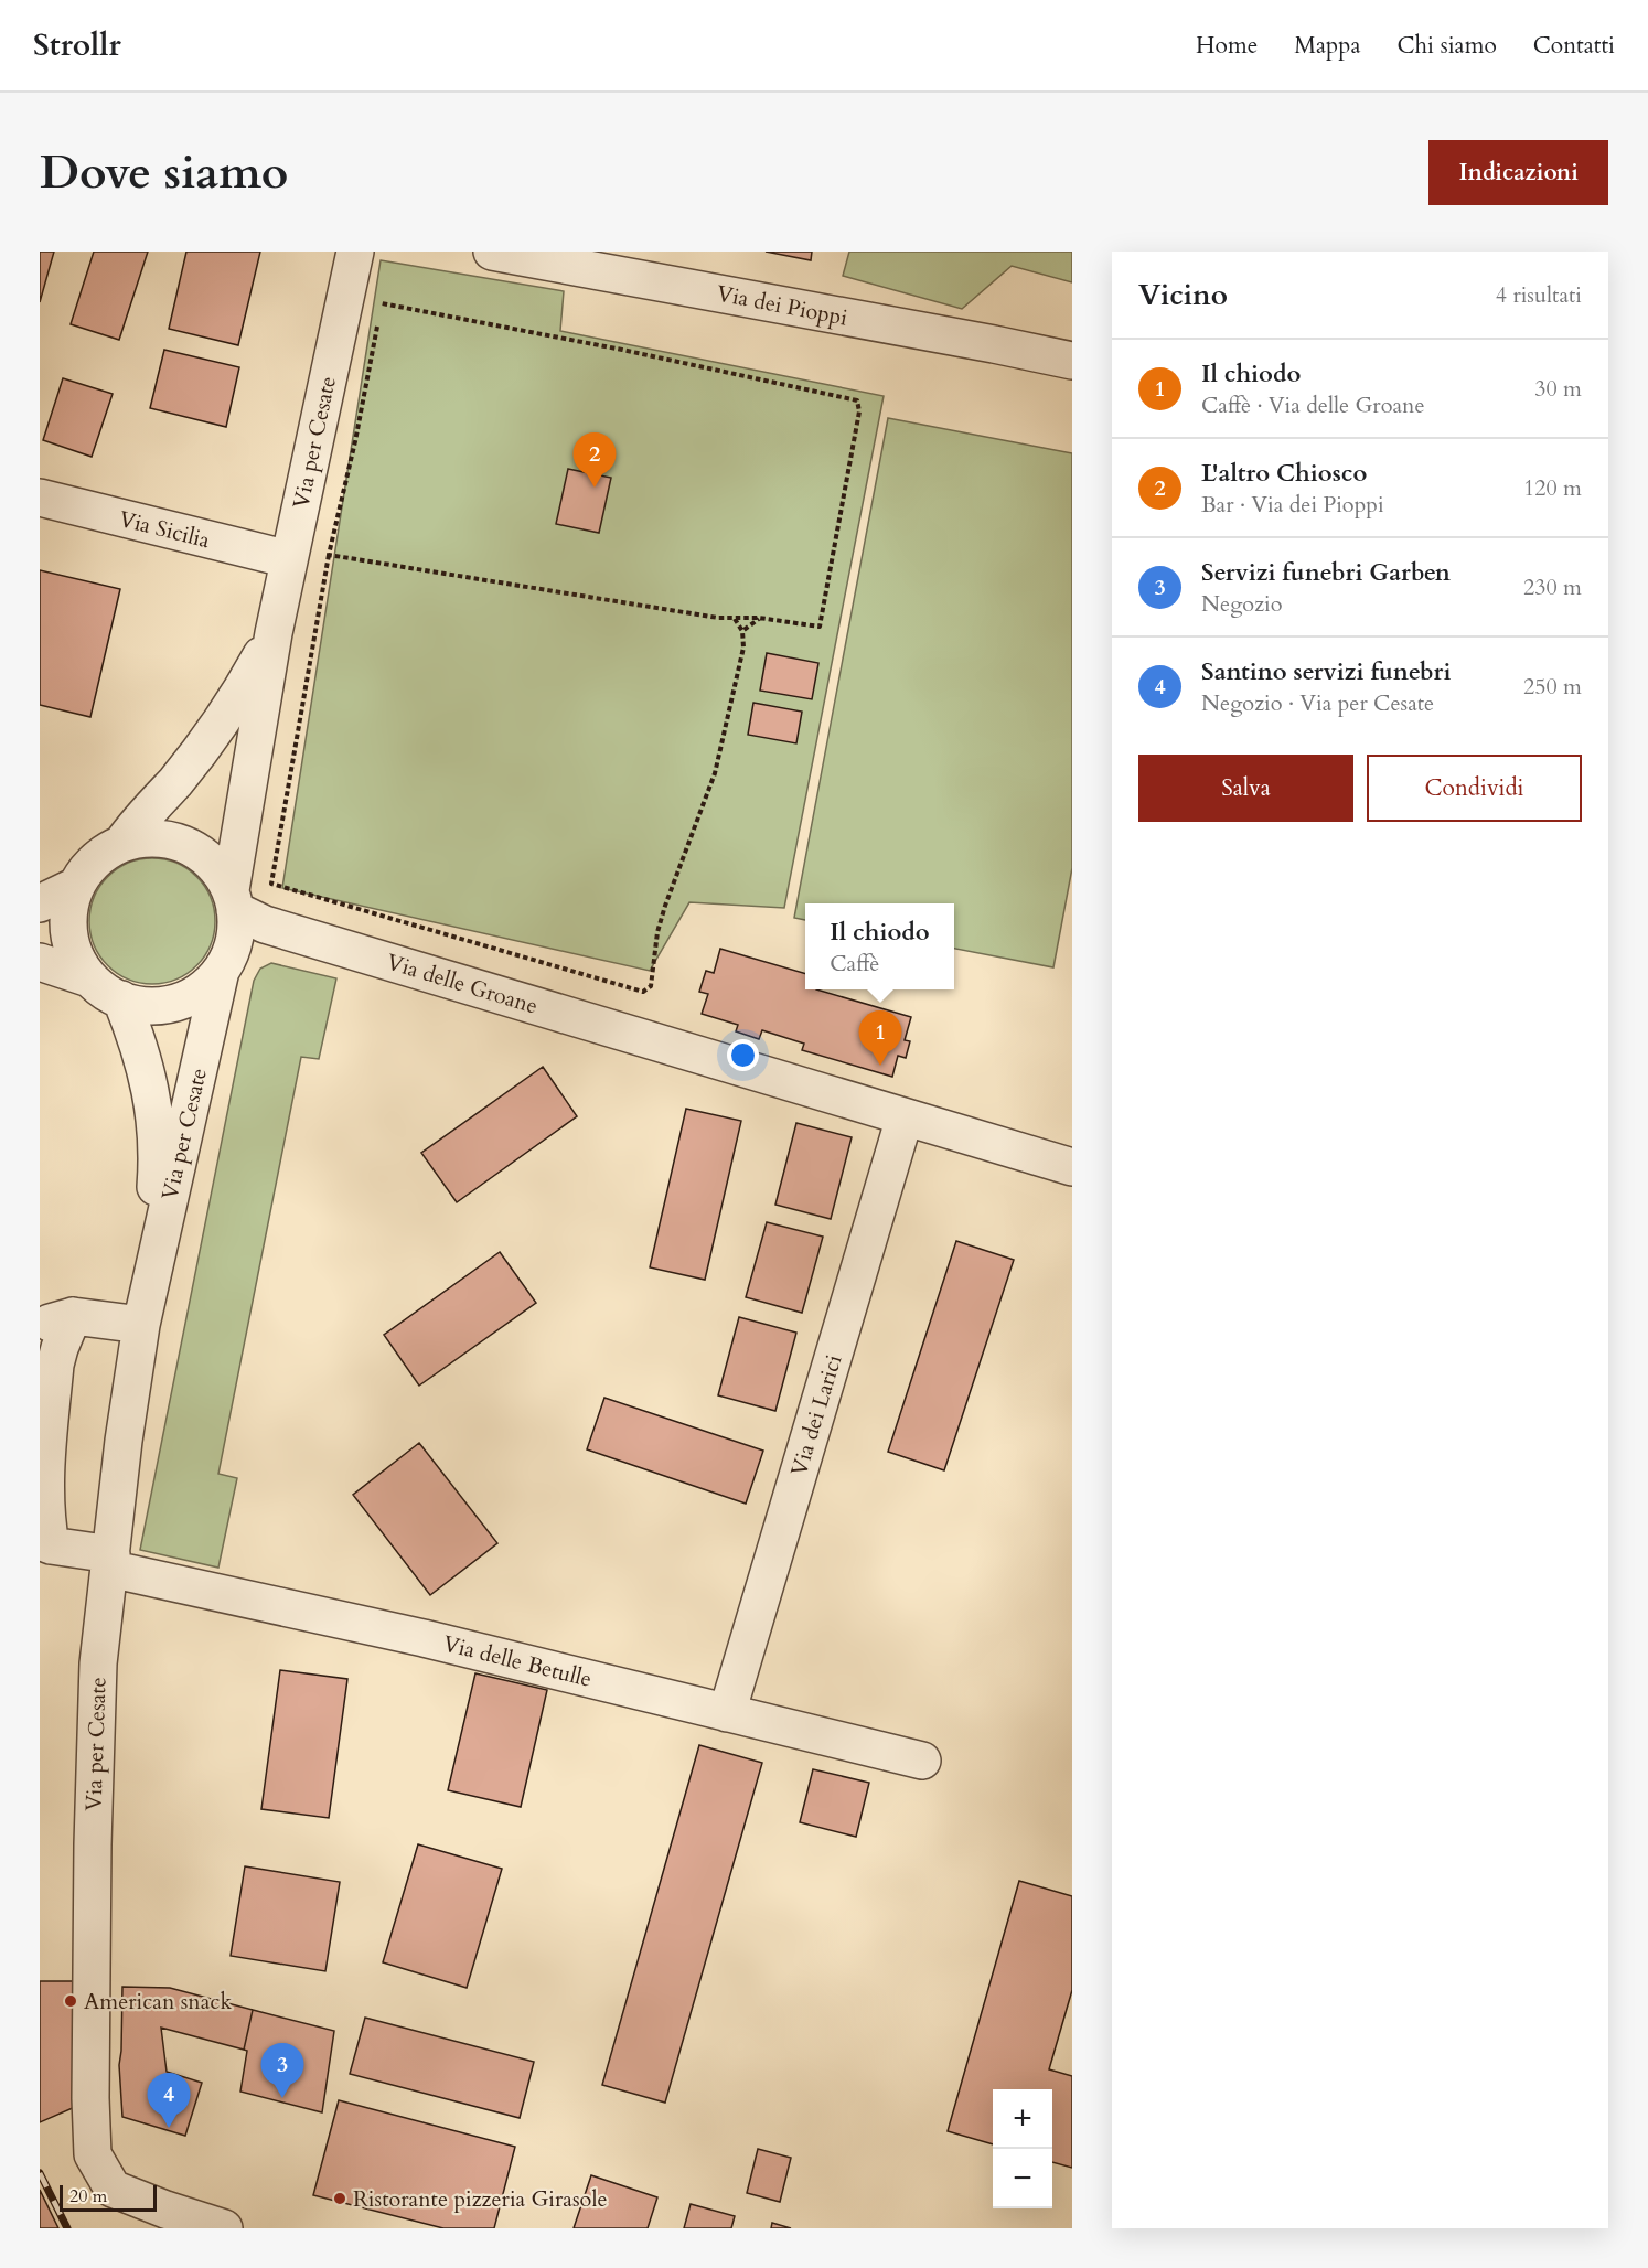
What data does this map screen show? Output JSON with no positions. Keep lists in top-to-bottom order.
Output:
{
  "streets": {
    "street": [
      "Via dei Pioppi",
      "Via per Cesate",
      "Via Sicilia",
      "Via delle Groane",
      "Via dei Larici",
      "Via delle Betulle"
    ]
  },
  "crossings": [
    ["Via per Cesate", "Via Sicilia"],
    ["Via per Cesate", "Via delle Groane"],
    ["Via per Cesate", "Via delle Betulle"],
    ["Via delle Groane", "Via dei Larici"],
    ["Via dei Larici", "Via delle Betulle"]
  ],
  "places": ["American snack", "Ristorante pizzeria Girasole"],
  "scale_bar": "20 m",
  "page": {
    "header": "Strollr",
    "nav": [
      "Home",
      "Mappa",
      "Chi siamo",
      "Contatti"
    ],
    "buttons": [
      "Indicazioni",
      ["Salva", "Condividi"]
    ],
    "title": "Dove siamo",
    "heading": ["Vicino", "4 risultati"],
    "list": [
      {
        "mark": "1",
        "name": "Il chiodo",
        "note": "Caffè · Via delle Groane",
        "value": "30 m"
      },
      {
        "mark": "2",
        "name": "L'altro Chiosco",
        "note": "Bar · Via dei Pioppi",
        "value": "120 m"
      },
      {
        "mark": "3",
        "name": "Servizi funebri Garben",
        "note": "Negozio",
        "value": "230 m"
      },
      {
        "mark": "4",
        "name": "Santino servizi funebri",
        "note": "Negozio · Via per Cesate",
        "value": "250 m"
      }
    ],
    "pins": [
      "2",
      "1",
      "3",
      "4"
    ],
    "popup": ["Il chiodo", "Caffè"],
    "map_buttons": ["+", "−"],
    "scale": "20 m"
  }
}
